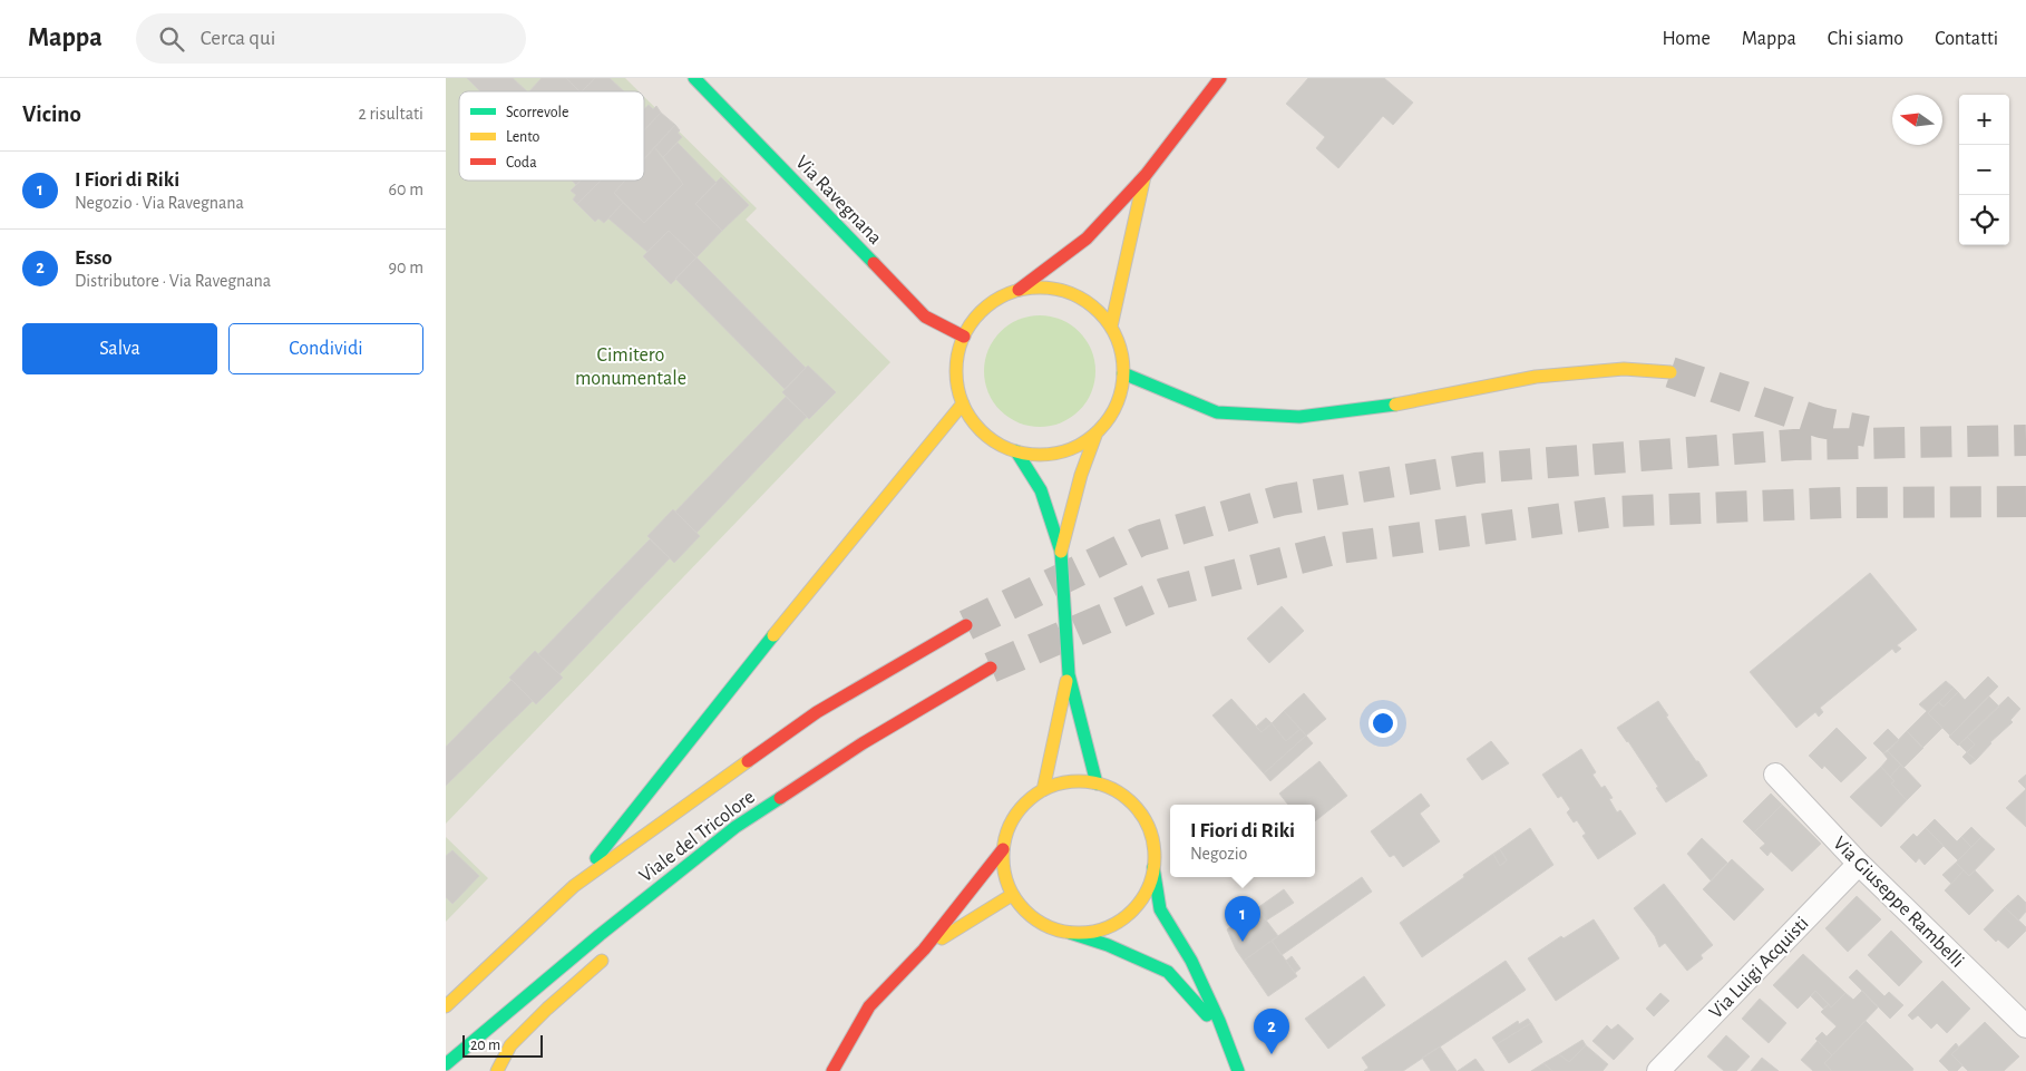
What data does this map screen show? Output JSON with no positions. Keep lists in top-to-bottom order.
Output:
{
  "streets": {
    "main road": ["Via Ravegnana", "Viale del Tricolore"],
    "street": ["Via Giuseppe Rambelli", "Via Luigi Acquisti"]
  },
  "crossings": [
    ["Via Giuseppe Rambelli", "Via Luigi Acquisti"]
  ],
  "parks": ["Cimitero monumentale"],
  "legend": ["Scorrevole", "Lento", "Coda"],
  "scale_bar": "20 m",
  "north": "left",
  "page": {
    "header": "Mappa",
    "search": "Cerca qui",
    "nav": [
      "Home",
      "Mappa",
      "Chi siamo",
      "Contatti"
    ],
    "heading": ["Vicino", "2 risultati"],
    "map_buttons": ["+", "−"],
    "list": [
      {
        "mark": "1",
        "name": "I Fiori di Riki",
        "note": "Negozio · Via Ravegnana",
        "value": "60 m"
      },
      {
        "mark": "2",
        "name": "Esso",
        "note": "Distributore · Via Ravegnana",
        "value": "90 m"
      }
    ],
    "buttons": ["Salva", "Condividi"],
    "popup": ["I Fiori di Riki", "Negozio"],
    "pins": ["1", "2"],
    "scale": "20 m"
  }
}
